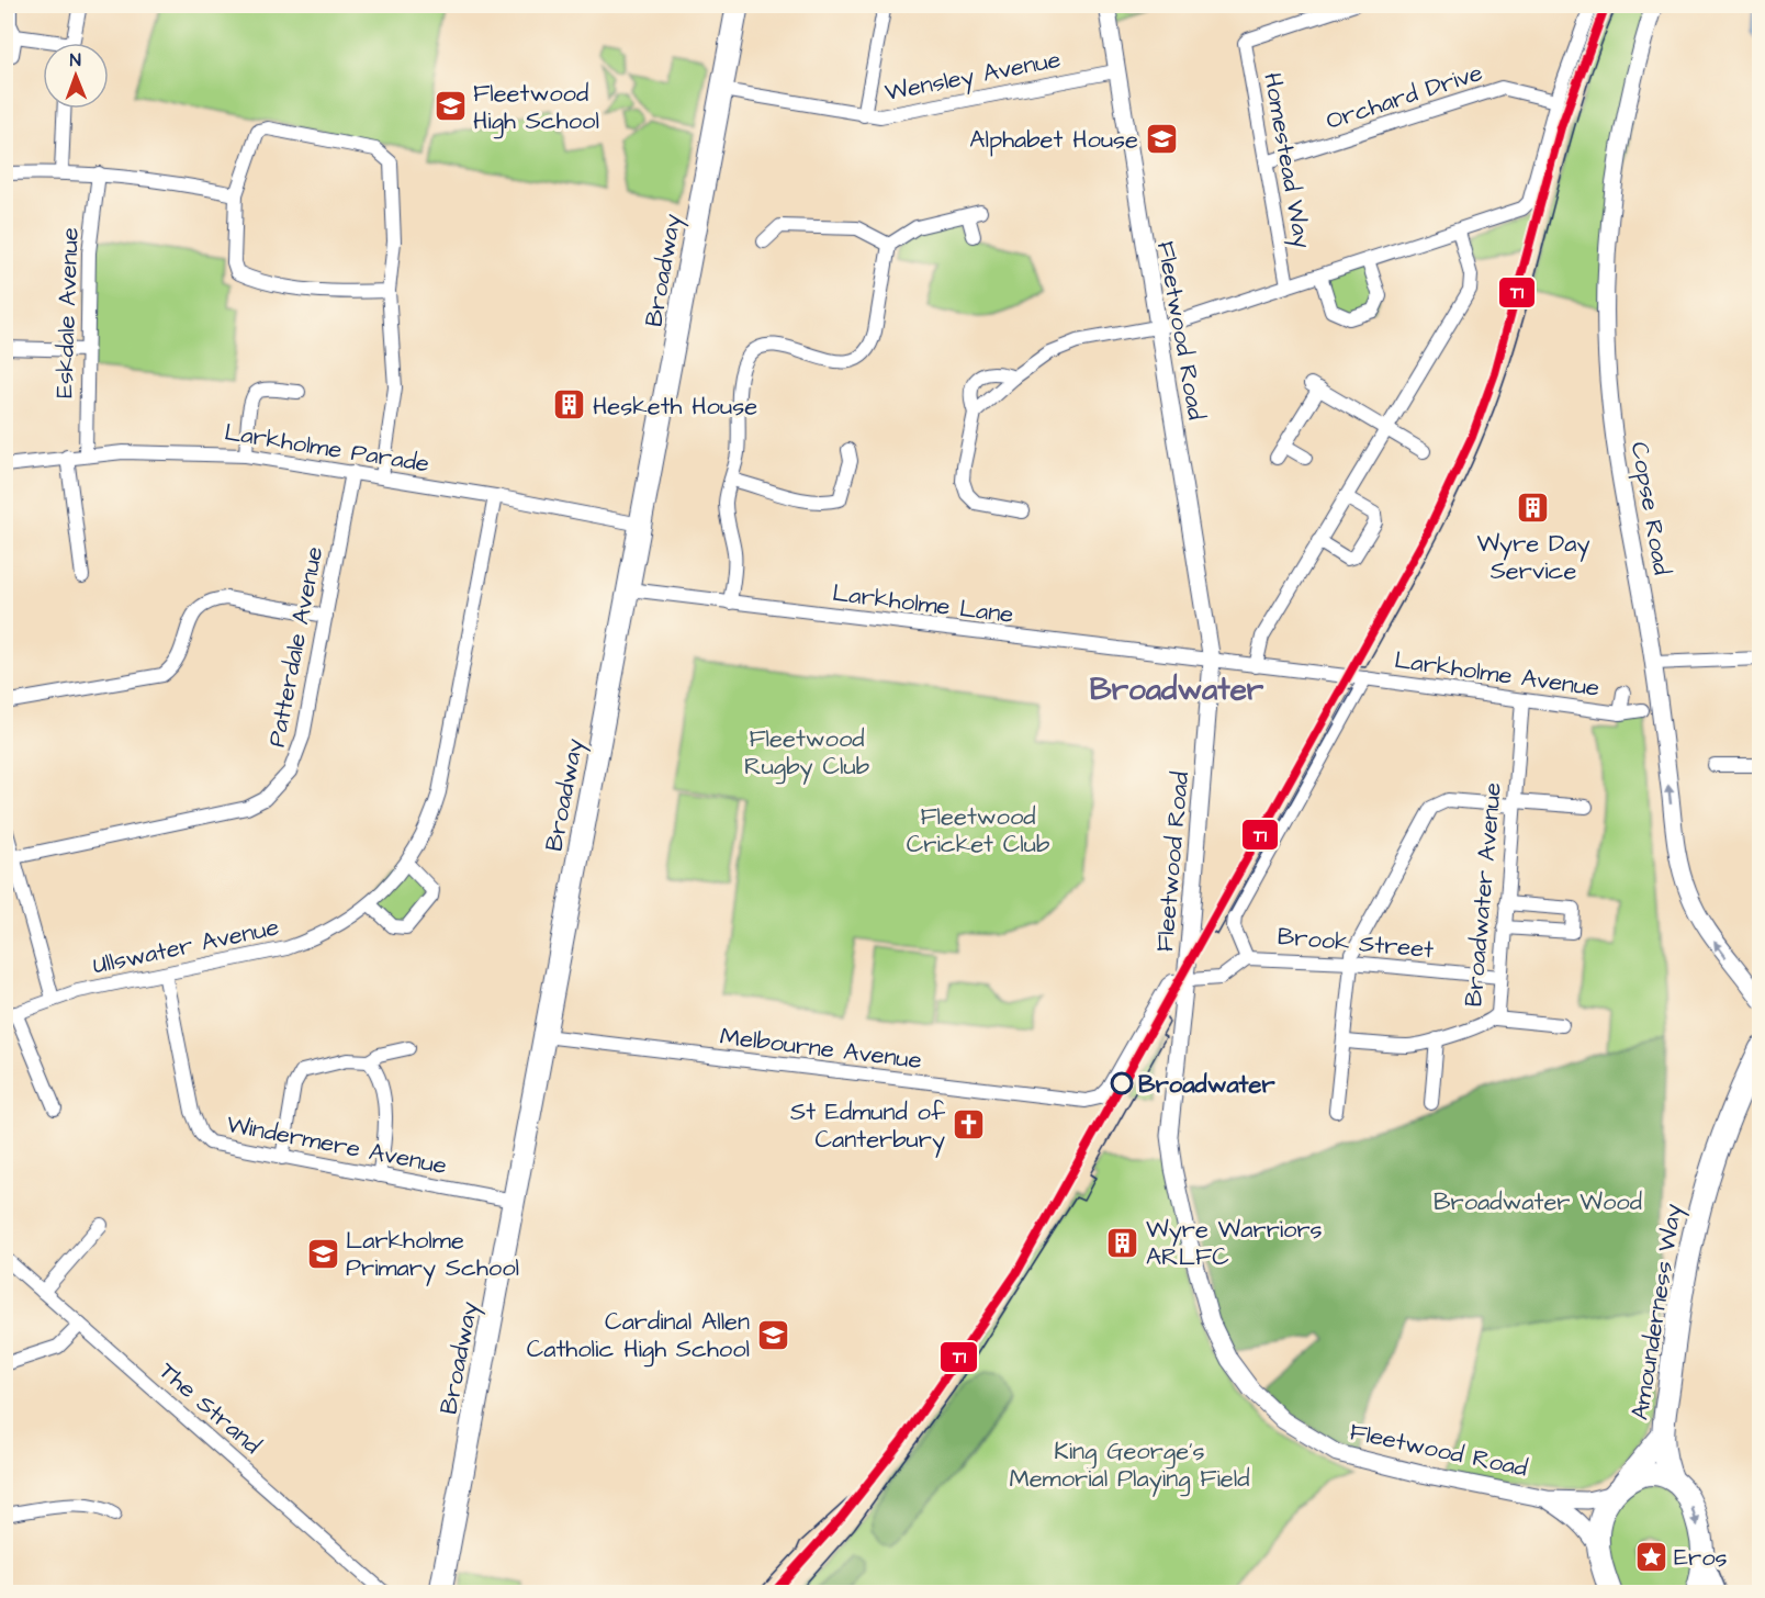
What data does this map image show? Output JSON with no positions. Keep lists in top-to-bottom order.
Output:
{
  "streets": {
    "main road": ["Broadway", "Amounderness Way"],
    "street": [
      "Wensley Avenue",
      "Orchard Drive",
      "Homestead Way",
      "Eskdale Avenue",
      "Fleetwood Road",
      "Larkholme Parade",
      "Copse Road",
      "Larkholme Lane",
      "Patterdale Avenue",
      "Larkholme Avenue",
      "Broadwater Avenue",
      "Brook Street",
      "Ullswater Avenue",
      "Melbourne Avenue",
      "Windermere Avenue",
      "The Strand"
    ]
  },
  "crossings": [
    ["Wensley Avenue", "Broadway"],
    ["Wensley Avenue", "Fleetwood Road"],
    ["Orchard Drive", "Homestead Way"],
    ["Broadway", "Larkholme Parade"],
    ["Broadway", "Larkholme Lane"],
    ["Broadway", "Melbourne Avenue"],
    ["Broadway", "Windermere Avenue"],
    ["Eskdale Avenue", "Larkholme Parade"],
    ["Fleetwood Road", "Larkholme Lane"],
    ["Fleetwood Road", "Larkholme Avenue"],
    ["Fleetwood Road", "Brook Street"],
    ["Fleetwood Road", "Melbourne Avenue"],
    ["Fleetwood Road", "Amounderness Way"],
    ["Larkholme Parade", "Patterdale Avenue"],
    ["Larkholme Parade", "Ullswater Avenue"],
    ["Larkholme Lane", "Larkholme Avenue"],
    ["Larkholme Avenue", "Broadwater Avenue"],
    ["Larkholme Avenue", "Brook Street"],
    ["Broadwater Avenue", "Brook Street"],
    ["Brook Street", "Melbourne Avenue"],
    ["Ullswater Avenue", "Windermere Avenue"]
  ],
  "districts": ["Broadwater"],
  "parks": [
    "Fleetwood Rugby Club",
    "Fleetwood Cricket Club",
    "Broadwater Wood",
    "King George's Memorial Playing Field"
  ],
  "places": {
    "school or university": [
      "Fleetwood High School",
      "Alphabet House",
      "Larkholme Primary School",
      "Cardinal Allen Catholic High School"
    ],
    "building": ["Hesketh House", "Wyre Day Service", "Wyre Warriors ARLFC"],
    "other": ["Broadwater"],
    "church": ["St Edmund of Canterbury"],
    "place": ["Eros"]
  },
  "lines": ["transit line T1"],
  "north": "top"
}
